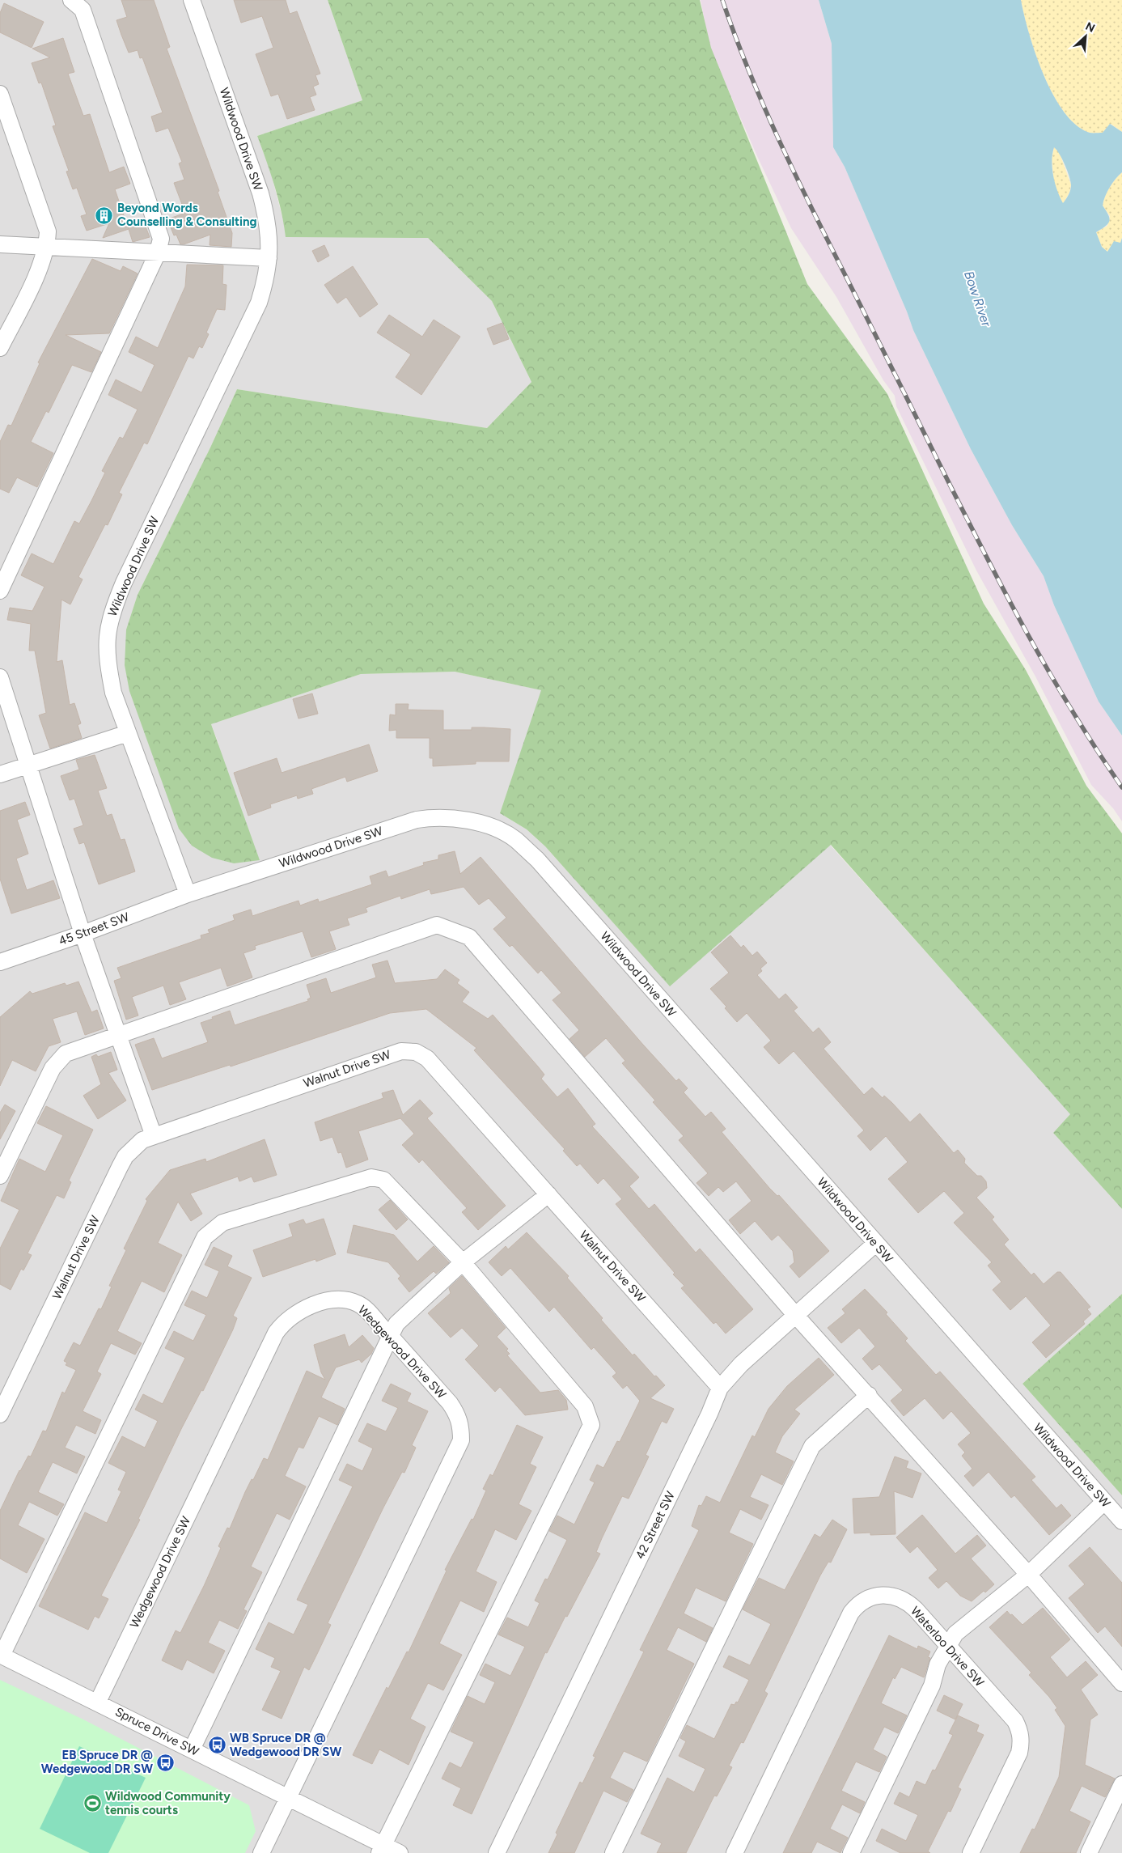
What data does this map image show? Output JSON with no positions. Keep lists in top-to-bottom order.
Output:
{
  "streets": {
    "street": [
      "Wildwood Drive SW",
      "45 Street SW",
      "Walnut Drive SW",
      "Wedgewood Drive SW",
      "42 Street SW",
      "Waterloo Drive SW",
      "Spruce Drive SW"
    ]
  },
  "crossings": [
    ["Wildwood Drive SW", "45 Street SW"],
    ["Wildwood Drive SW", "42 Street SW"],
    ["Walnut Drive SW", "42 Street SW"],
    ["Wedgewood Drive SW", "Spruce Drive SW"]
  ],
  "water": ["Bow River"],
  "places": {
    "building": ["Beyond Words Counselling & Consulting"],
    "bus stop": ["WB Spruce DR @ Wedgewood DR SW", "EB Spruce DR @ Wedgewood DR SW"],
    "sports": ["Wildwood Community tennis courts"]
  },
  "north": "top right"
}
